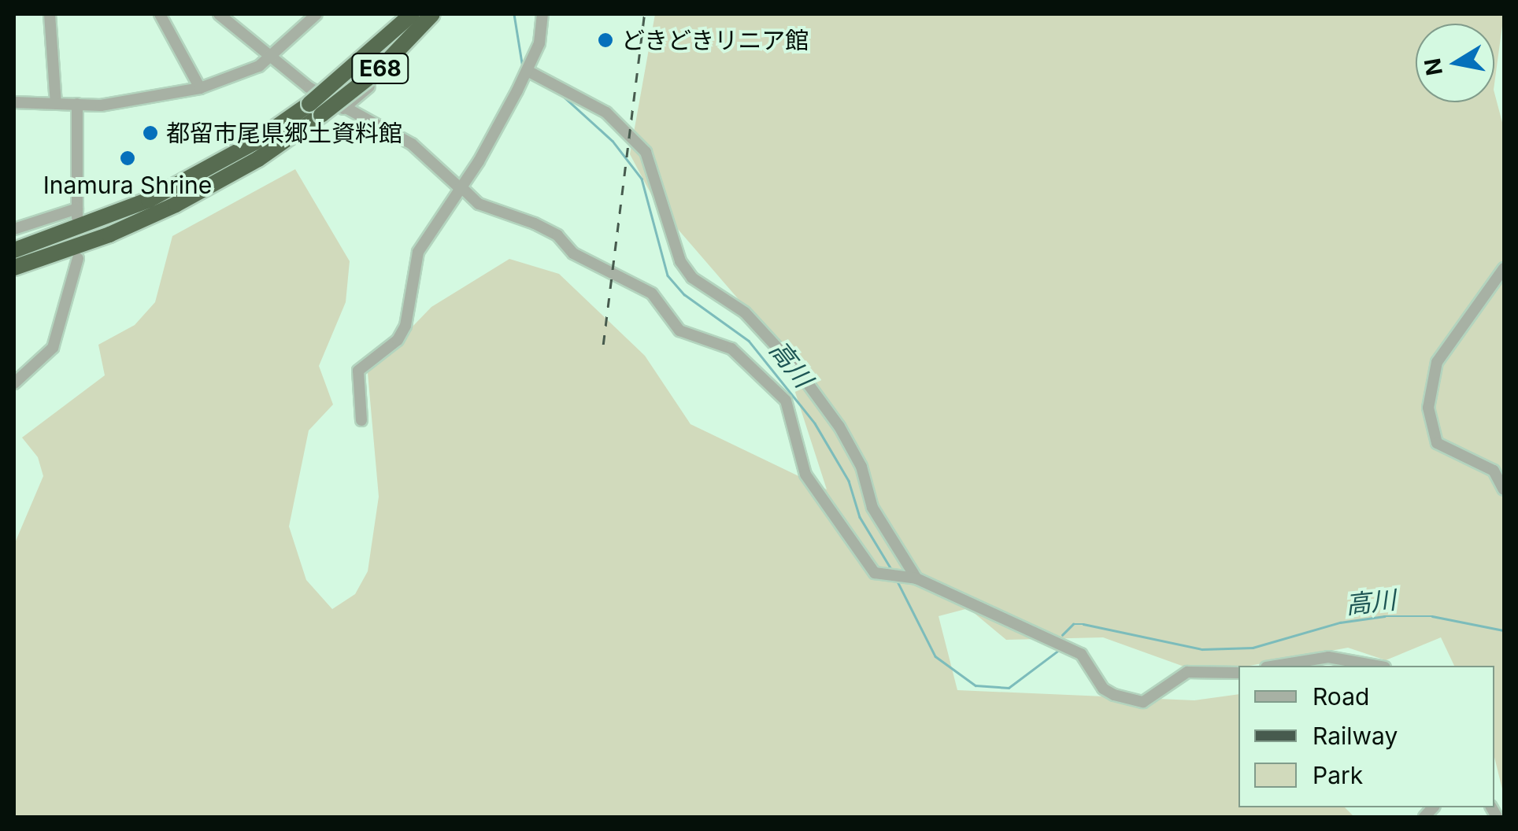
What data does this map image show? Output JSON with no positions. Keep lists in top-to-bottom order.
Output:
{
  "streets": {
    "highway": ["E68"]
  },
  "water": ["高川"],
  "places": ["どきどきリニア館", "都留市尾県郷土資料館", "Inamura Shrine"],
  "legend": ["Road", "Railway", "Park"],
  "north": "left"
}
